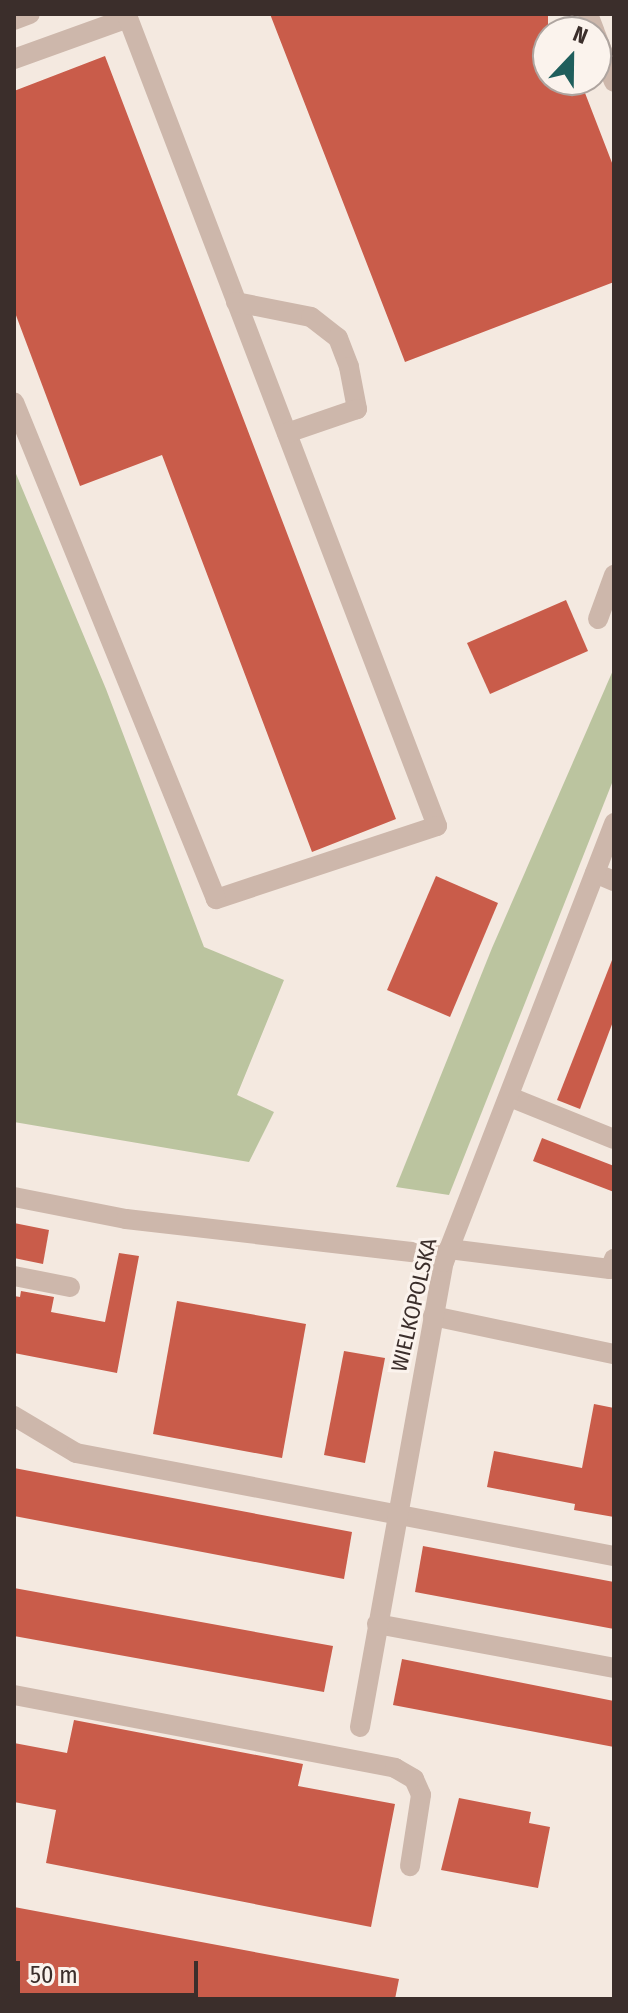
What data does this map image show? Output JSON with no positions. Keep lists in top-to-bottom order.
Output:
{
  "streets": {
    "street": ["WIELKOPOLSKA"]
  },
  "scale_bar": "50 m",
  "north": "top"
}
